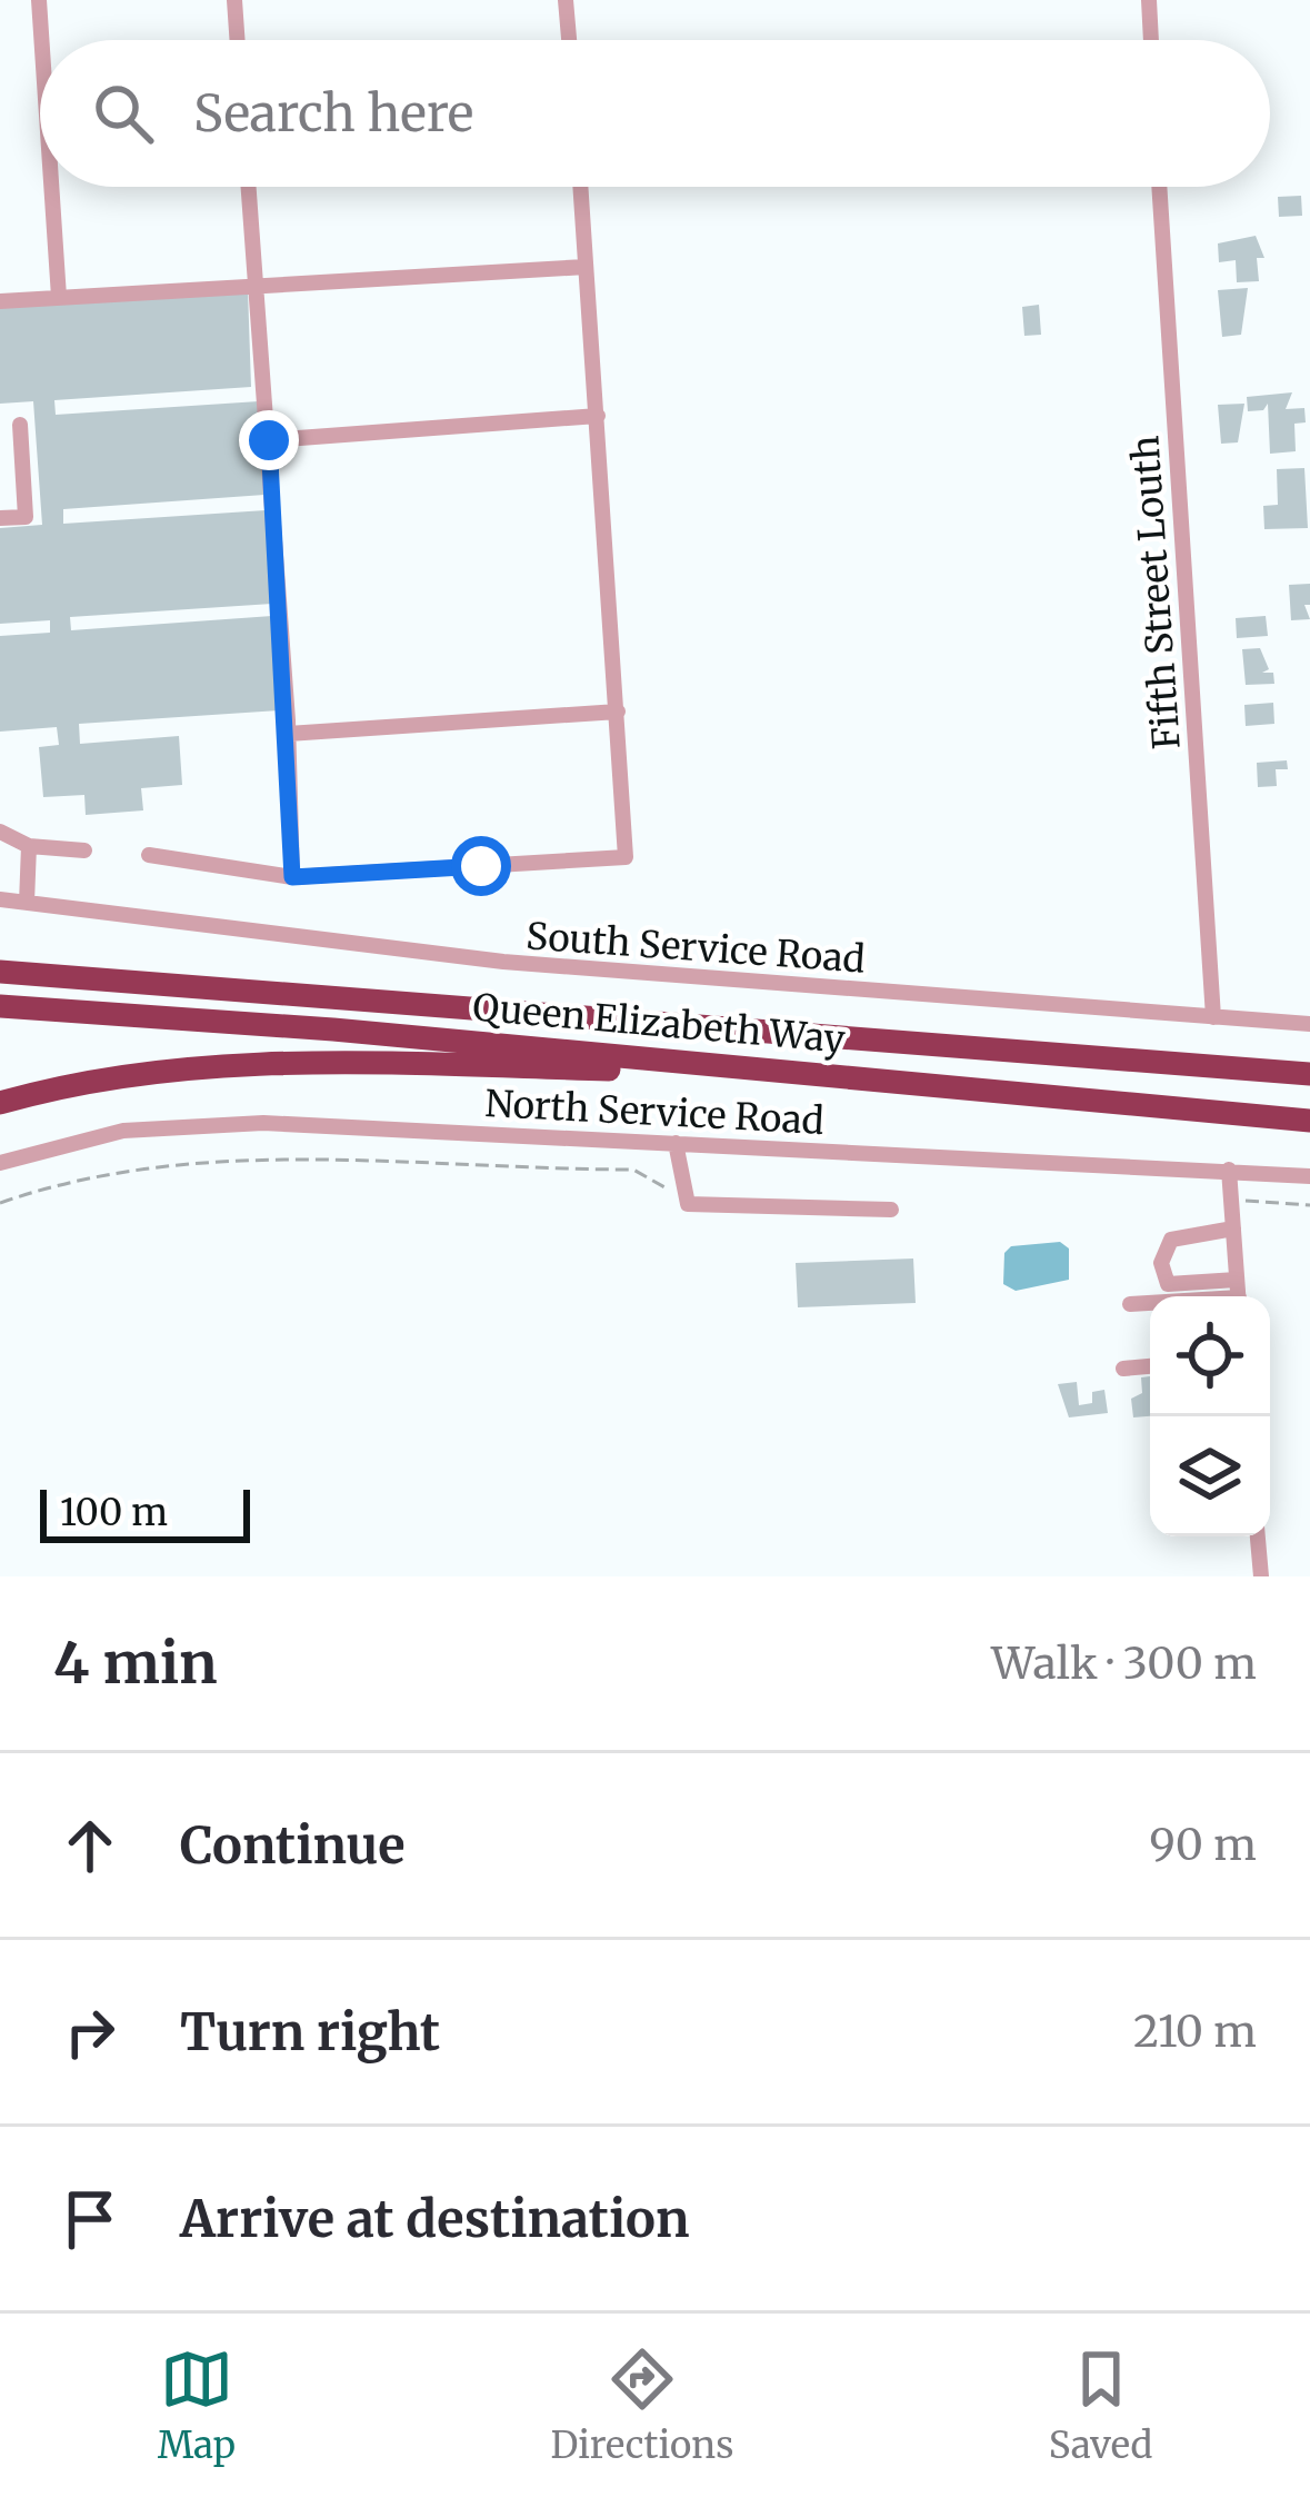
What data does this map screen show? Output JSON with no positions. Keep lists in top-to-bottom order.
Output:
{
  "streets": {
    "highway": ["Queen Elizabeth Way"],
    "street": ["Fifth Street Louth", "South Service Road", "North Service Road"]
  },
  "crossings": [
    ["Fifth Street Louth", "South Service Road"]
  ],
  "scale_bar": "100 m",
  "page": {
    "search": "Search here",
    "scale": "100 m",
    "heading": ["4 min", "Walk · 300 m"],
    "list": [
      ["Continue", "90 m"],
      ["Turn right", "210 m"],
      "Arrive at destination"
    ],
    "nav": ["Map", "Directions", "Saved"]
  }
}
